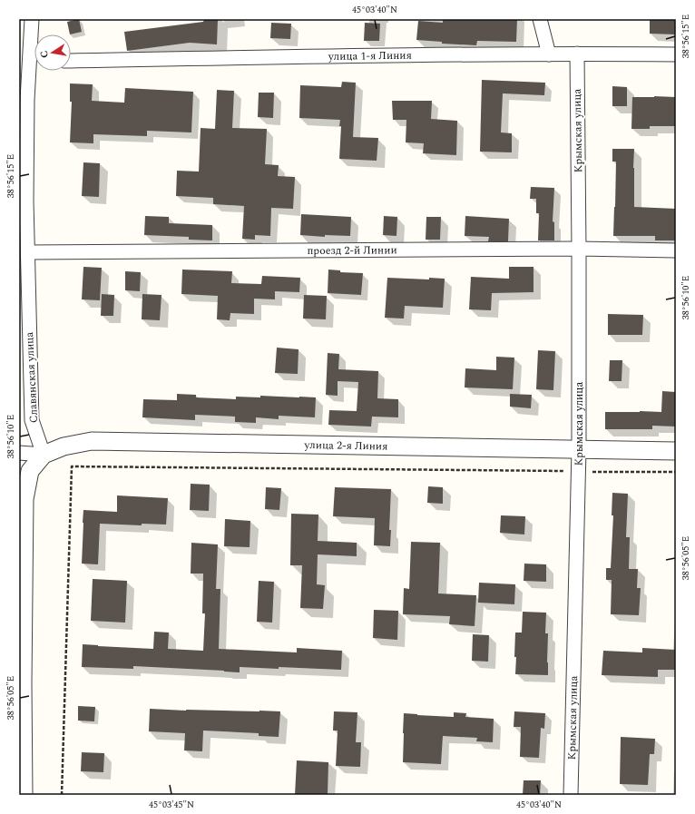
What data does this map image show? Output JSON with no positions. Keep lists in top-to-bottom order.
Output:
{
  "streets": {
    "street": [
      "улица 1-я Линия",
      "Крымская улица",
      "проезд 2-й Линии",
      "Славянская улица",
      "улица 2-я Линия"
    ]
  },
  "crossings": [
    ["улица 1-я Линия", "Крымская улица"],
    ["Крымская улица", "проезд 2-й Линии"],
    ["Крымская улица", "улица 2-я Линия"],
    ["проезд 2-й Линии", "Славянская улица"],
    ["Славянская улица", "улица 2-я Линия"]
  ],
  "north": "left",
  "coordinates": [
    "45°03'40\"N",
    "38°56'15\"E",
    "38°56'10\"E",
    "38°56'05\"E",
    "45°03'45\"N"
  ]
}
